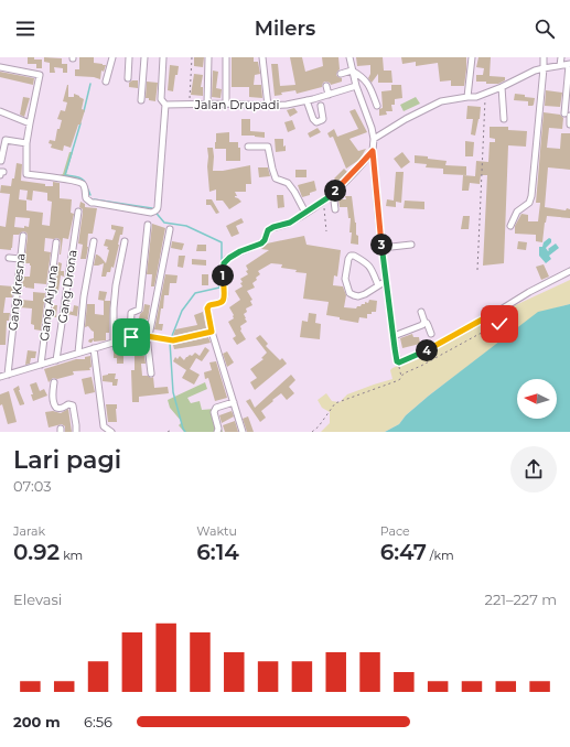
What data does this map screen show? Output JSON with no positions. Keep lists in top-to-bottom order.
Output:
{
  "streets": {
    "street": [
      "Jalan Drupadi",
      "Gang Drona",
      "Gang Kresna",
      "Gang Arjuna"
    ]
  },
  "north": "left",
  "page": {
    "header": "Milers",
    "pins": [
      "2",
      "3",
      "1",
      "4"
    ],
    "heading": ["Lari pagi", "07:03"],
    "stats": [
      ["Jarak", "0.92 km"],
      ["Waktu", "6:14"],
      ["Pace", "6:47 /km"]
    ],
    "chart": ["Elevasi", "221–227 m"],
    "list": [
      {
        "name": "200 m",
        "note": "6:56"
      }
    ]
  }
}
